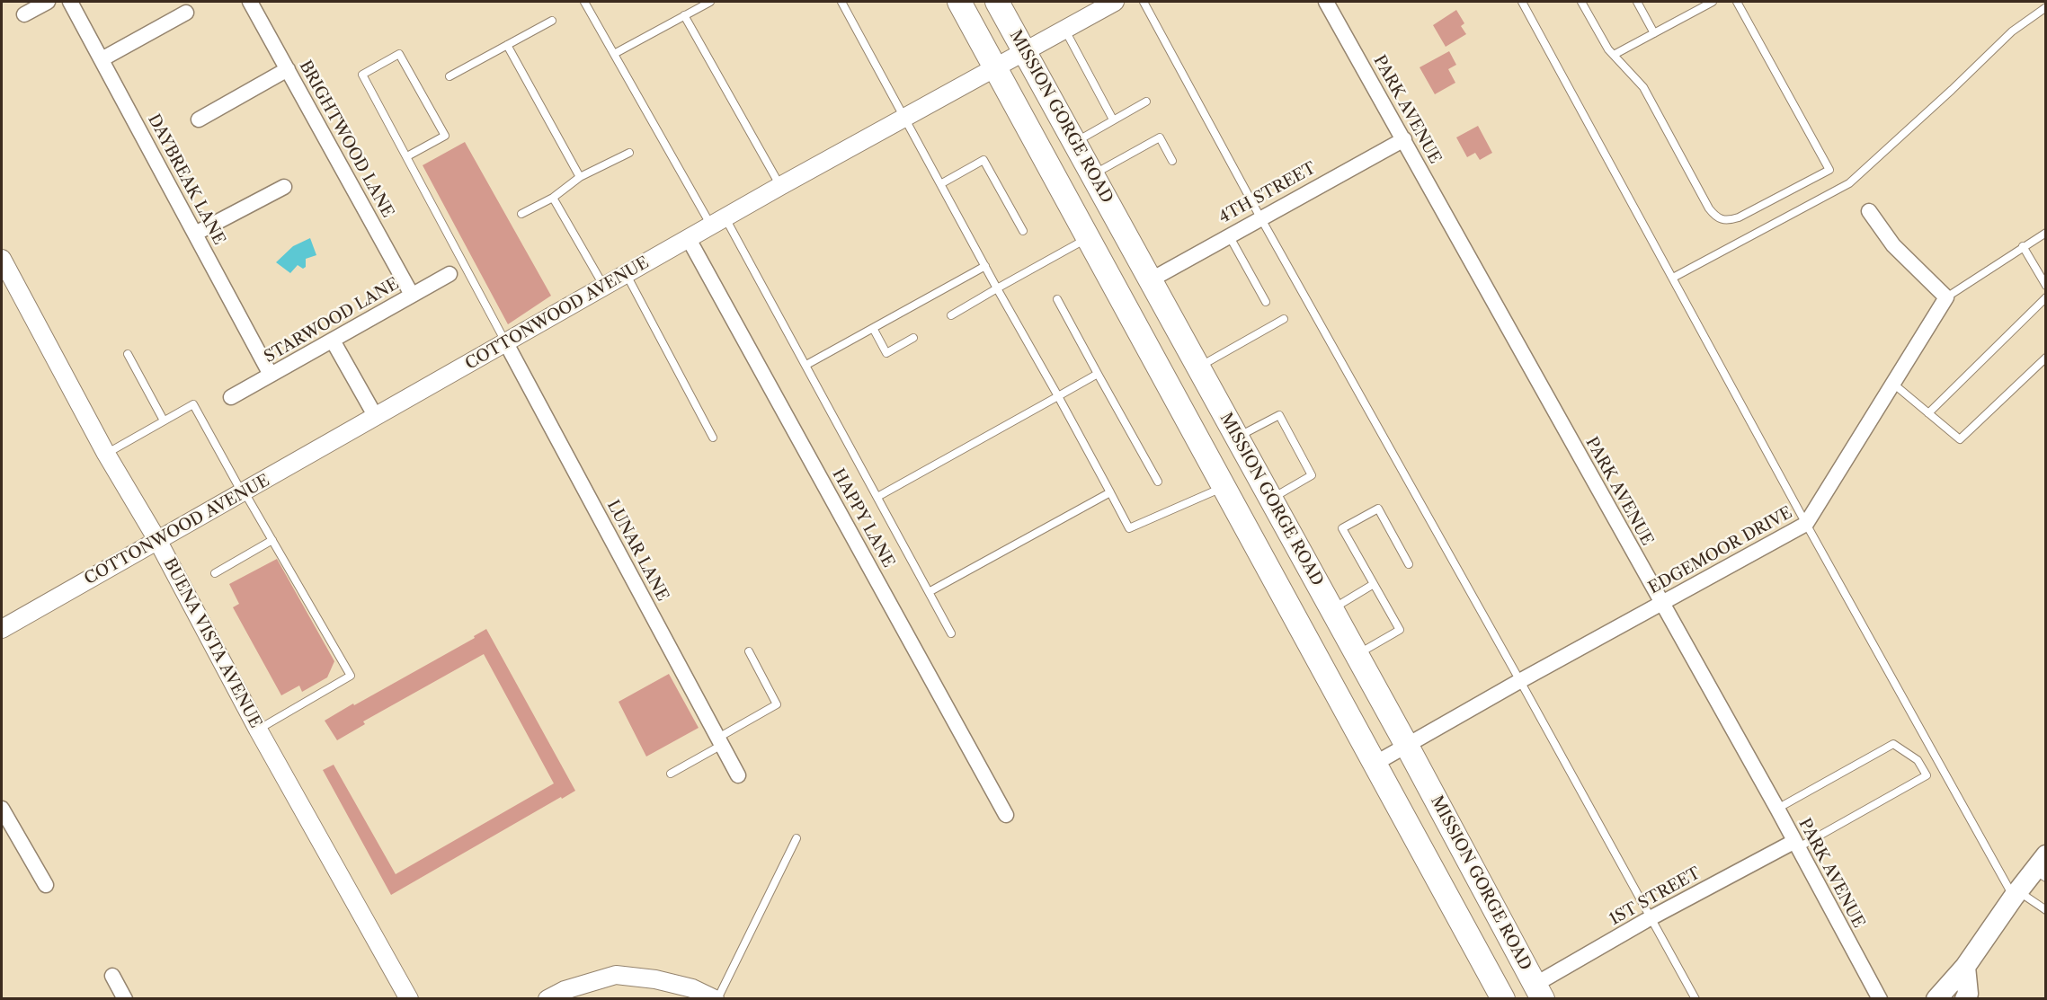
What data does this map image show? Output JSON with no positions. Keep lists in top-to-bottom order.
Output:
{
  "streets": {
    "main road": ["MISSION GORGE ROAD"],
    "street": [
      "PARK AVENUE",
      "BRIGHTWOOD LANE",
      "DAYBREAK LANE",
      "4TH STREET",
      "COTTONWOOD AVENUE",
      "STARWOOD LANE",
      "HAPPY LANE",
      "LUNAR LANE",
      "EDGEMOOR DRIVE",
      "BUENA VISTA AVENUE",
      "1ST STREET"
    ]
  },
  "crossings": [
    ["PARK AVENUE", "4TH STREET"],
    ["PARK AVENUE", "EDGEMOOR DRIVE"],
    ["PARK AVENUE", "1ST STREET"],
    ["MISSION GORGE ROAD", "4TH STREET"],
    ["MISSION GORGE ROAD", "COTTONWOOD AVENUE"],
    ["MISSION GORGE ROAD", "EDGEMOOR DRIVE"],
    ["MISSION GORGE ROAD", "1ST STREET"],
    ["BRIGHTWOOD LANE", "STARWOOD LANE"],
    ["DAYBREAK LANE", "STARWOOD LANE"],
    ["COTTONWOOD AVENUE", "HAPPY LANE"],
    ["COTTONWOOD AVENUE", "LUNAR LANE"],
    ["COTTONWOOD AVENUE", "BUENA VISTA AVENUE"]
  ]
}
